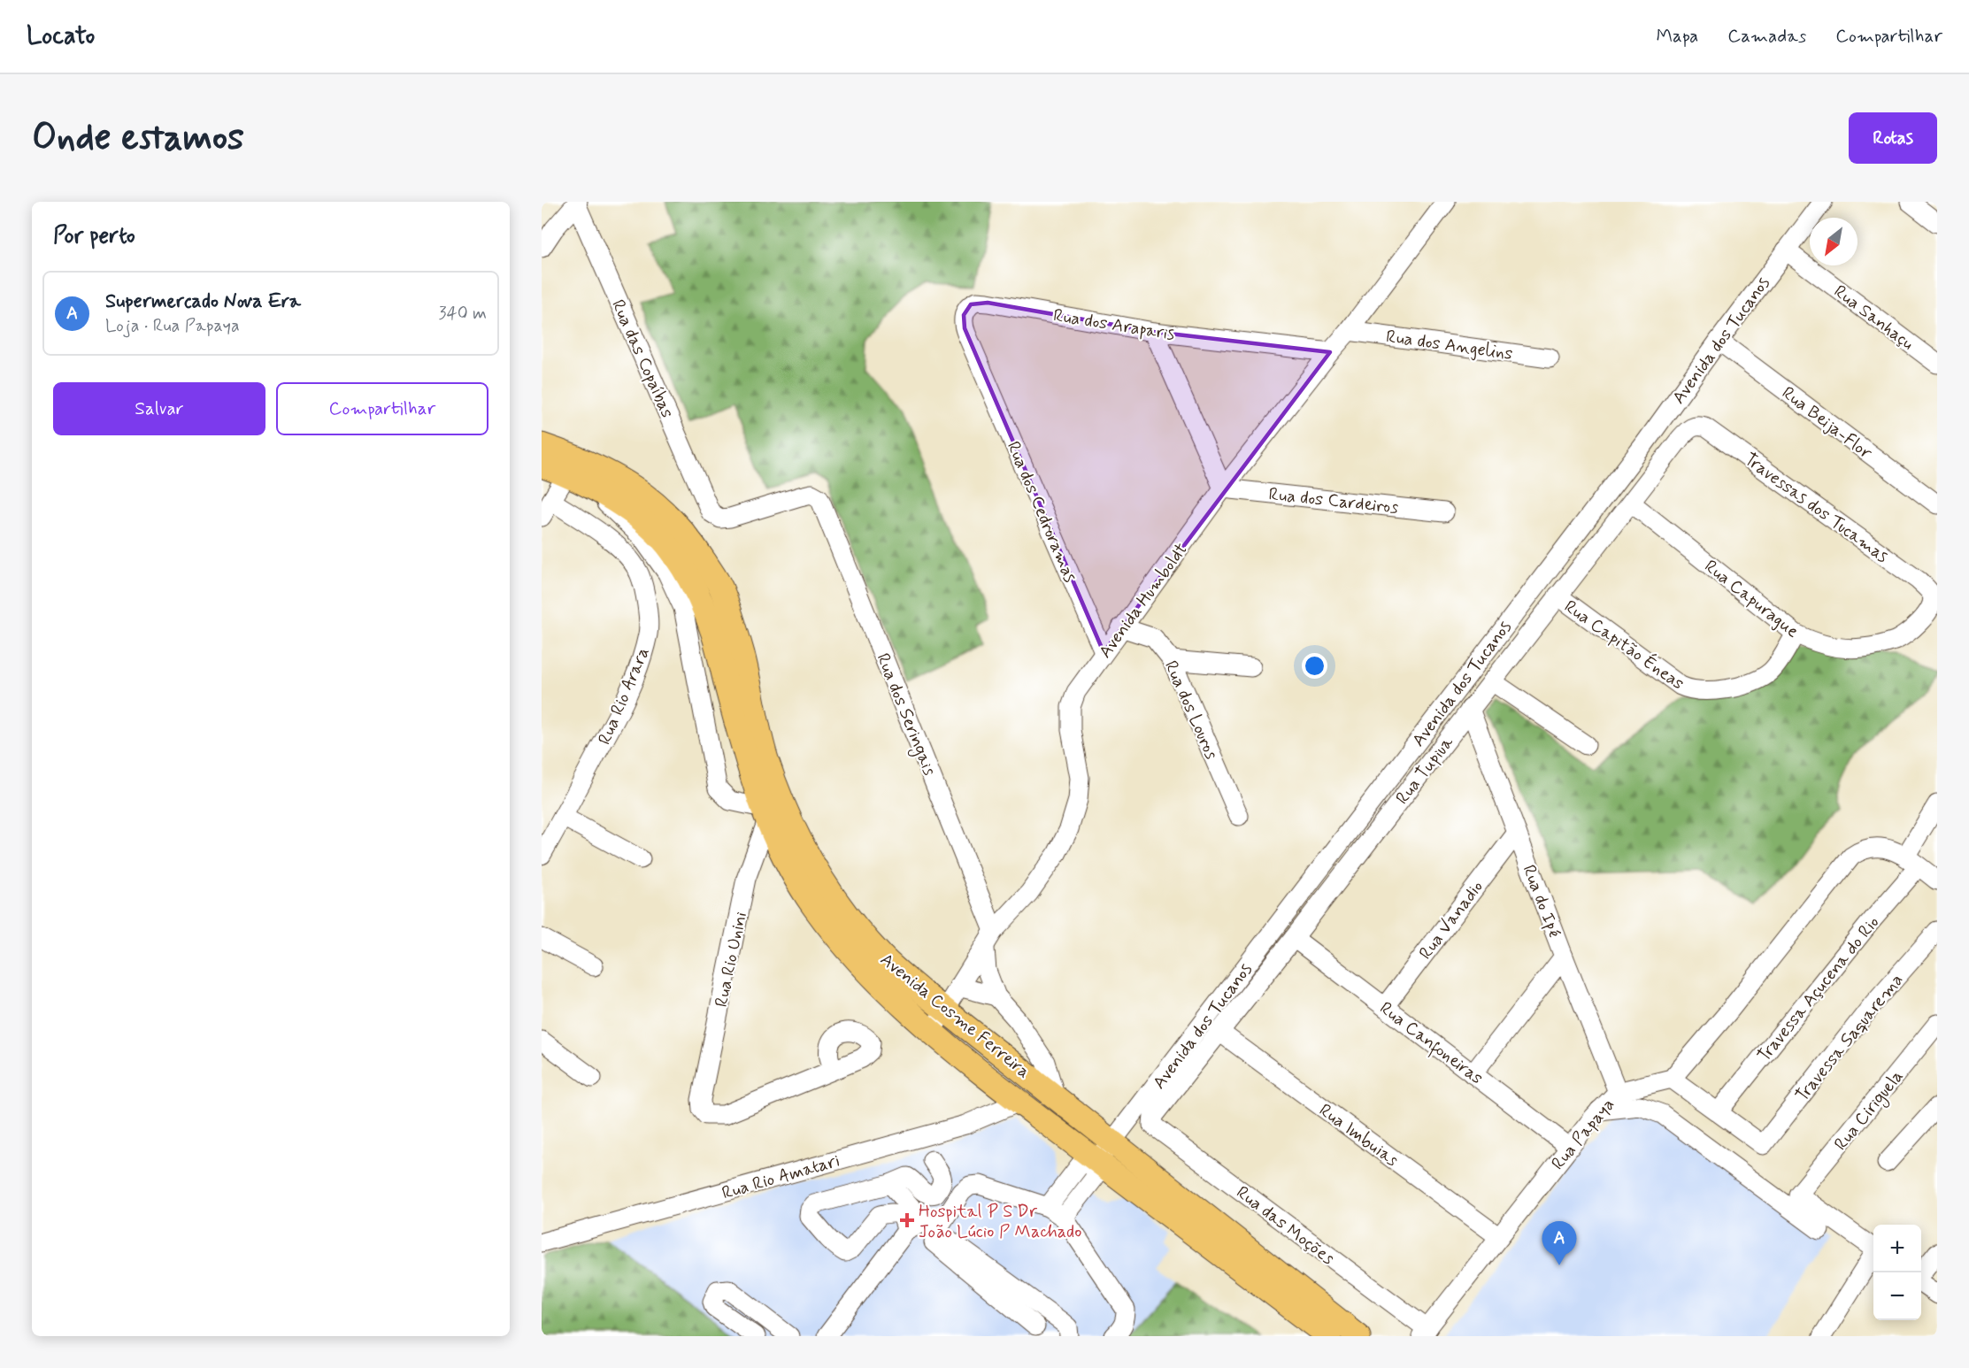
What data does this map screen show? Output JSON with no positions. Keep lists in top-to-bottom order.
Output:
{
  "streets": {
    "main road": ["Avenida Cosme Ferreira"],
    "street": [
      "Rua Sanhaçu",
      "Rua dos Araparis",
      "Avenida dos Tucanos",
      "Rua dos Angelins",
      "Rua das Copaíbas",
      "Rua Beija-Flor",
      "Rua dos Cardeiros",
      "Travessas dos Tucamas",
      "Rua dos Cedroramas",
      "Rua Capurague",
      "Avenida Humboldt",
      "Rua Capitão Éneas",
      "Rua Rio Arara",
      "Rua dos Louros",
      "Rua dos Seringais",
      "Rua Tupiua",
      "Rua do Ipé",
      "Rua Vanadio",
      "Rua Rio Unini",
      "Travessa Açucena do Rio",
      "Travessa Saquarema",
      "Rua Canfoneiras",
      "Rua Ciriguela",
      "Rua Papaya",
      "Rua Imbuias",
      "Rua Rio Amatari",
      "Rua das Moções"
    ]
  },
  "crossings": [
    ["Rua Sanhaçu", "Avenida dos Tucanos"],
    ["Rua dos Araparis", "Rua dos Cedroramas"],
    ["Rua dos Araparis", "Avenida Humboldt"],
    ["Avenida dos Tucanos", "Rua Beija-Flor"],
    ["Avenida dos Tucanos", "Avenida Cosme Ferreira"],
    ["Rua dos Angelins", "Avenida Humboldt"],
    ["Rua das Copaíbas", "Rua dos Seringais"],
    ["Rua dos Cardeiros", "Avenida Humboldt"],
    ["Travessas dos Tucamas", "Rua Capurague"],
    ["Travessas dos Tucamas", "Rua Tupiua"],
    ["Rua dos Cedroramas", "Avenida Humboldt"],
    ["Rua Capurague", "Rua Capitão Éneas"],
    ["Rua Capurague", "Rua Tupiua"],
    ["Avenida Humboldt", "Rua dos Louros"],
    ["Avenida Humboldt", "Rua dos Seringais"],
    ["Avenida Humboldt", "Avenida Cosme Ferreira"],
    ["Rua Capitão Éneas", "Rua Tupiua"],
    ["Rua Tupiua", "Rua do Ipé"],
    ["Rua Tupiua", "Rua Canfoneiras"],
    ["Rua Tupiua", "Rua Imbuias"],
    ["Rua Tupiua", "Rua das Moções"],
    ["Rua do Ipé", "Rua Vanadio"],
    ["Rua do Ipé", "Rua Papaya"],
    ["Rua Vanadio", "Rua Canfoneiras"],
    ["Rua Rio Unini", "Avenida Cosme Ferreira"],
    ["Travessa Açucena do Rio", "Travessa Saquarema"],
    ["Avenida Cosme Ferreira", "Rua Rio Amatari"],
    ["Rua Canfoneiras", "Rua Papaya"],
    ["Rua Papaya", "Rua Imbuias"],
    ["Rua Papaya", "Rua das Moções"]
  ],
  "places": {
    "health": ["Hospital P S Dr João Lúcio P Machado"]
  },
  "north": "bottom left",
  "page": {
    "header": "Locato",
    "nav": ["Mapa", "Camadas", "Compartilhar"],
    "buttons": [
      "Rotas",
      ["Salvar", "Compartilhar"]
    ],
    "title": "Onde estamos",
    "heading": "Por perto",
    "list": [
      {
        "mark": "A",
        "name": "Supermercado Nova Era",
        "note": "Loja · Rua Papaya",
        "value": "340 m"
      }
    ],
    "pins": "A",
    "map_buttons": ["+", "−"]
  }
}
